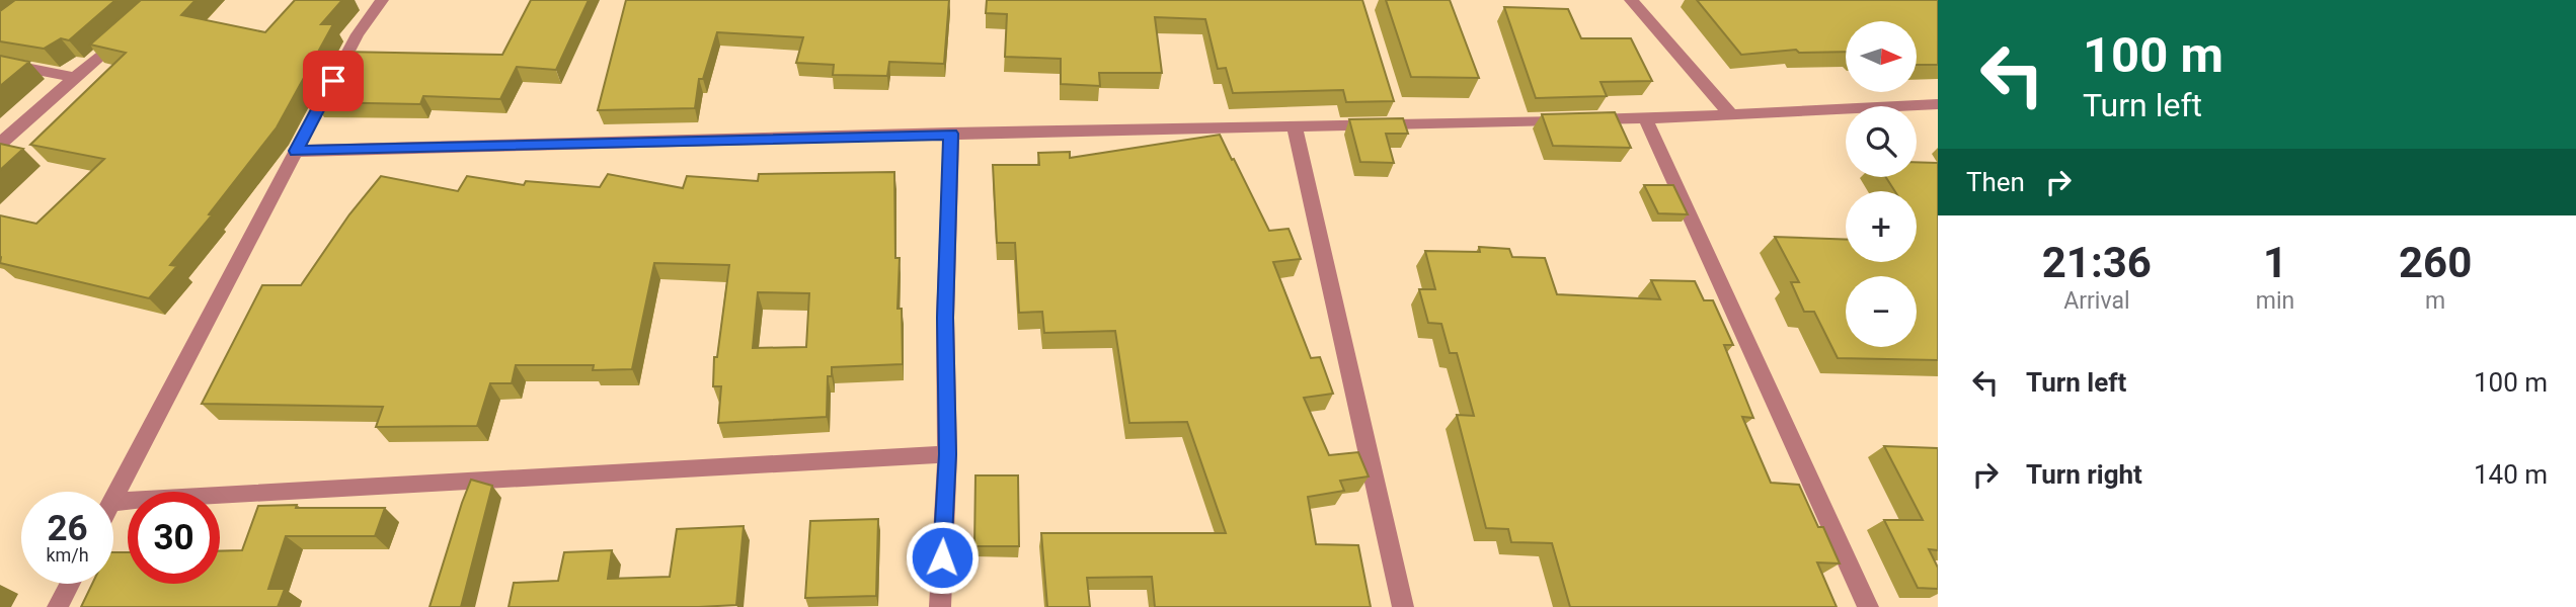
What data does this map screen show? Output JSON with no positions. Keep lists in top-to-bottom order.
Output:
{
  "north": "right",
  "page": {
    "turn": ["100 m", "Turn left"],
    "map_buttons": ["+", "−"],
    "then": "Then",
    "eta": [
      "21:36",
      "Arrival",
      "1",
      "min",
      "260",
      "m"
    ],
    "list": [
      {
        "name": "Turn left",
        "value": "100 m"
      },
      {
        "name": "Turn right",
        "value": "140 m"
      }
    ],
    "speed": "26 km/h",
    "limit": "30"
  }
}
